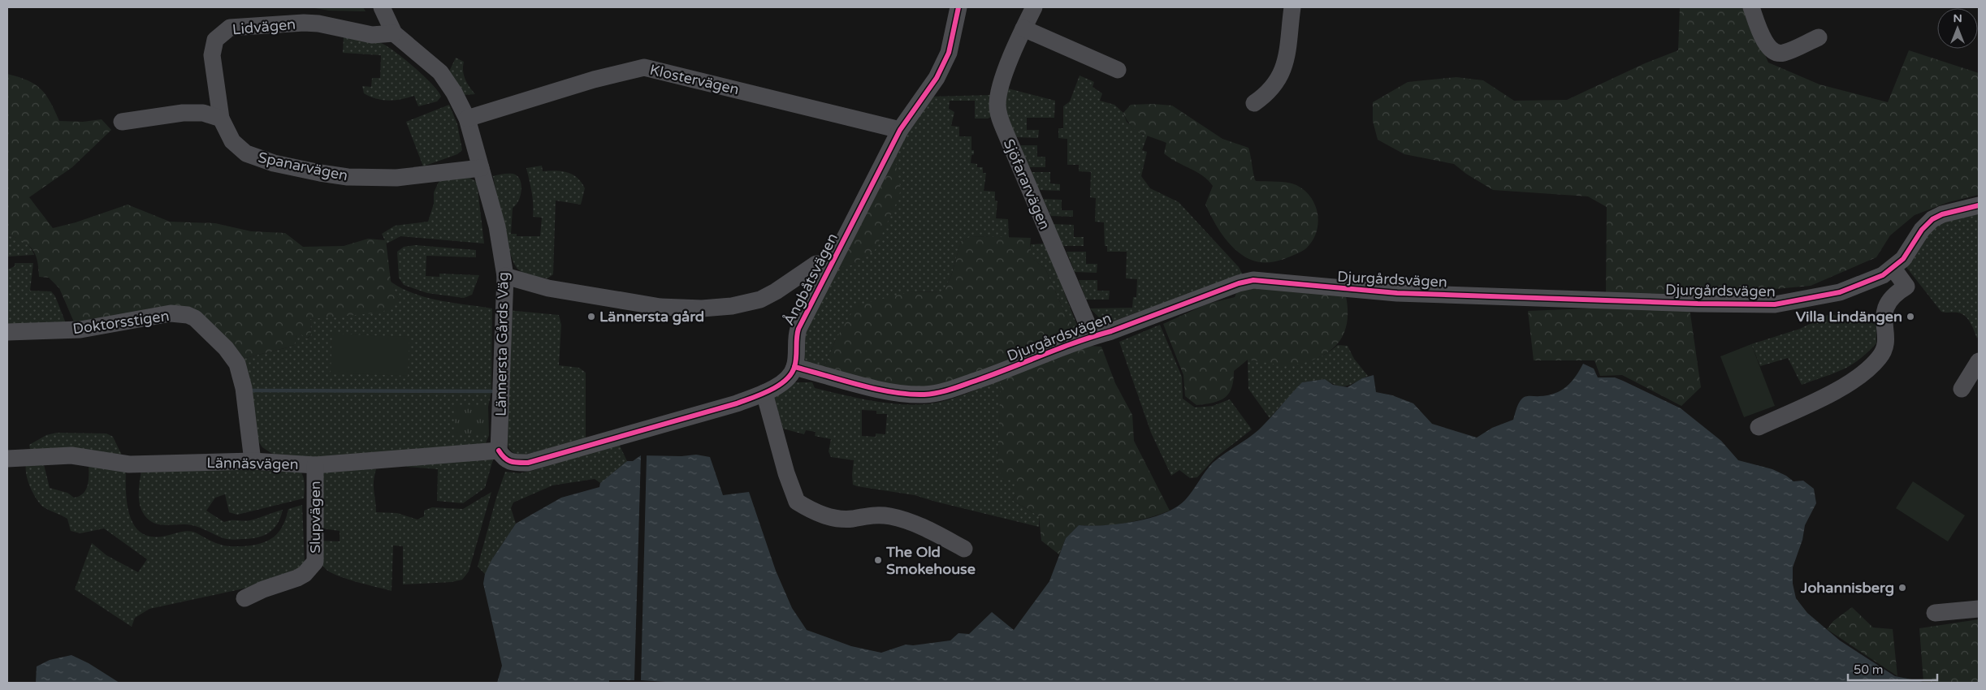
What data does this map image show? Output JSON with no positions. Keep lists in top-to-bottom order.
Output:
{
  "streets": {
    "street": [
      "Lidvägen",
      "Klostervägen",
      "Spanarvägen",
      "Sjöfararvägen",
      "Ångbåtsvägen",
      "Djurgårdsvägen",
      "Doktorsstigen",
      "Lännersta Gårds Väg",
      "Lännäsvägen",
      "Slupvägen"
    ]
  },
  "crossings": [
    ["Lidvägen", "Spanarvägen"],
    ["Lidvägen", "Lännersta Gårds Väg"],
    ["Klostervägen", "Ångbåtsvägen"],
    ["Klostervägen", "Lännersta Gårds Väg"],
    ["Spanarvägen", "Lännersta Gårds Väg"],
    ["Sjöfararvägen", "Djurgårdsvägen"],
    ["Ångbåtsvägen", "Djurgårdsvägen"],
    ["Doktorsstigen", "Lännäsvägen"],
    ["Lännersta Gårds Väg", "Lännäsvägen"],
    ["Lännäsvägen", "Slupvägen"]
  ],
  "places": [
    "Lännersta gård",
    "Villa Lindängen",
    "The Old Smokehouse",
    "Johannisberg"
  ],
  "scale_bar": "50 m",
  "north": "top"
}
